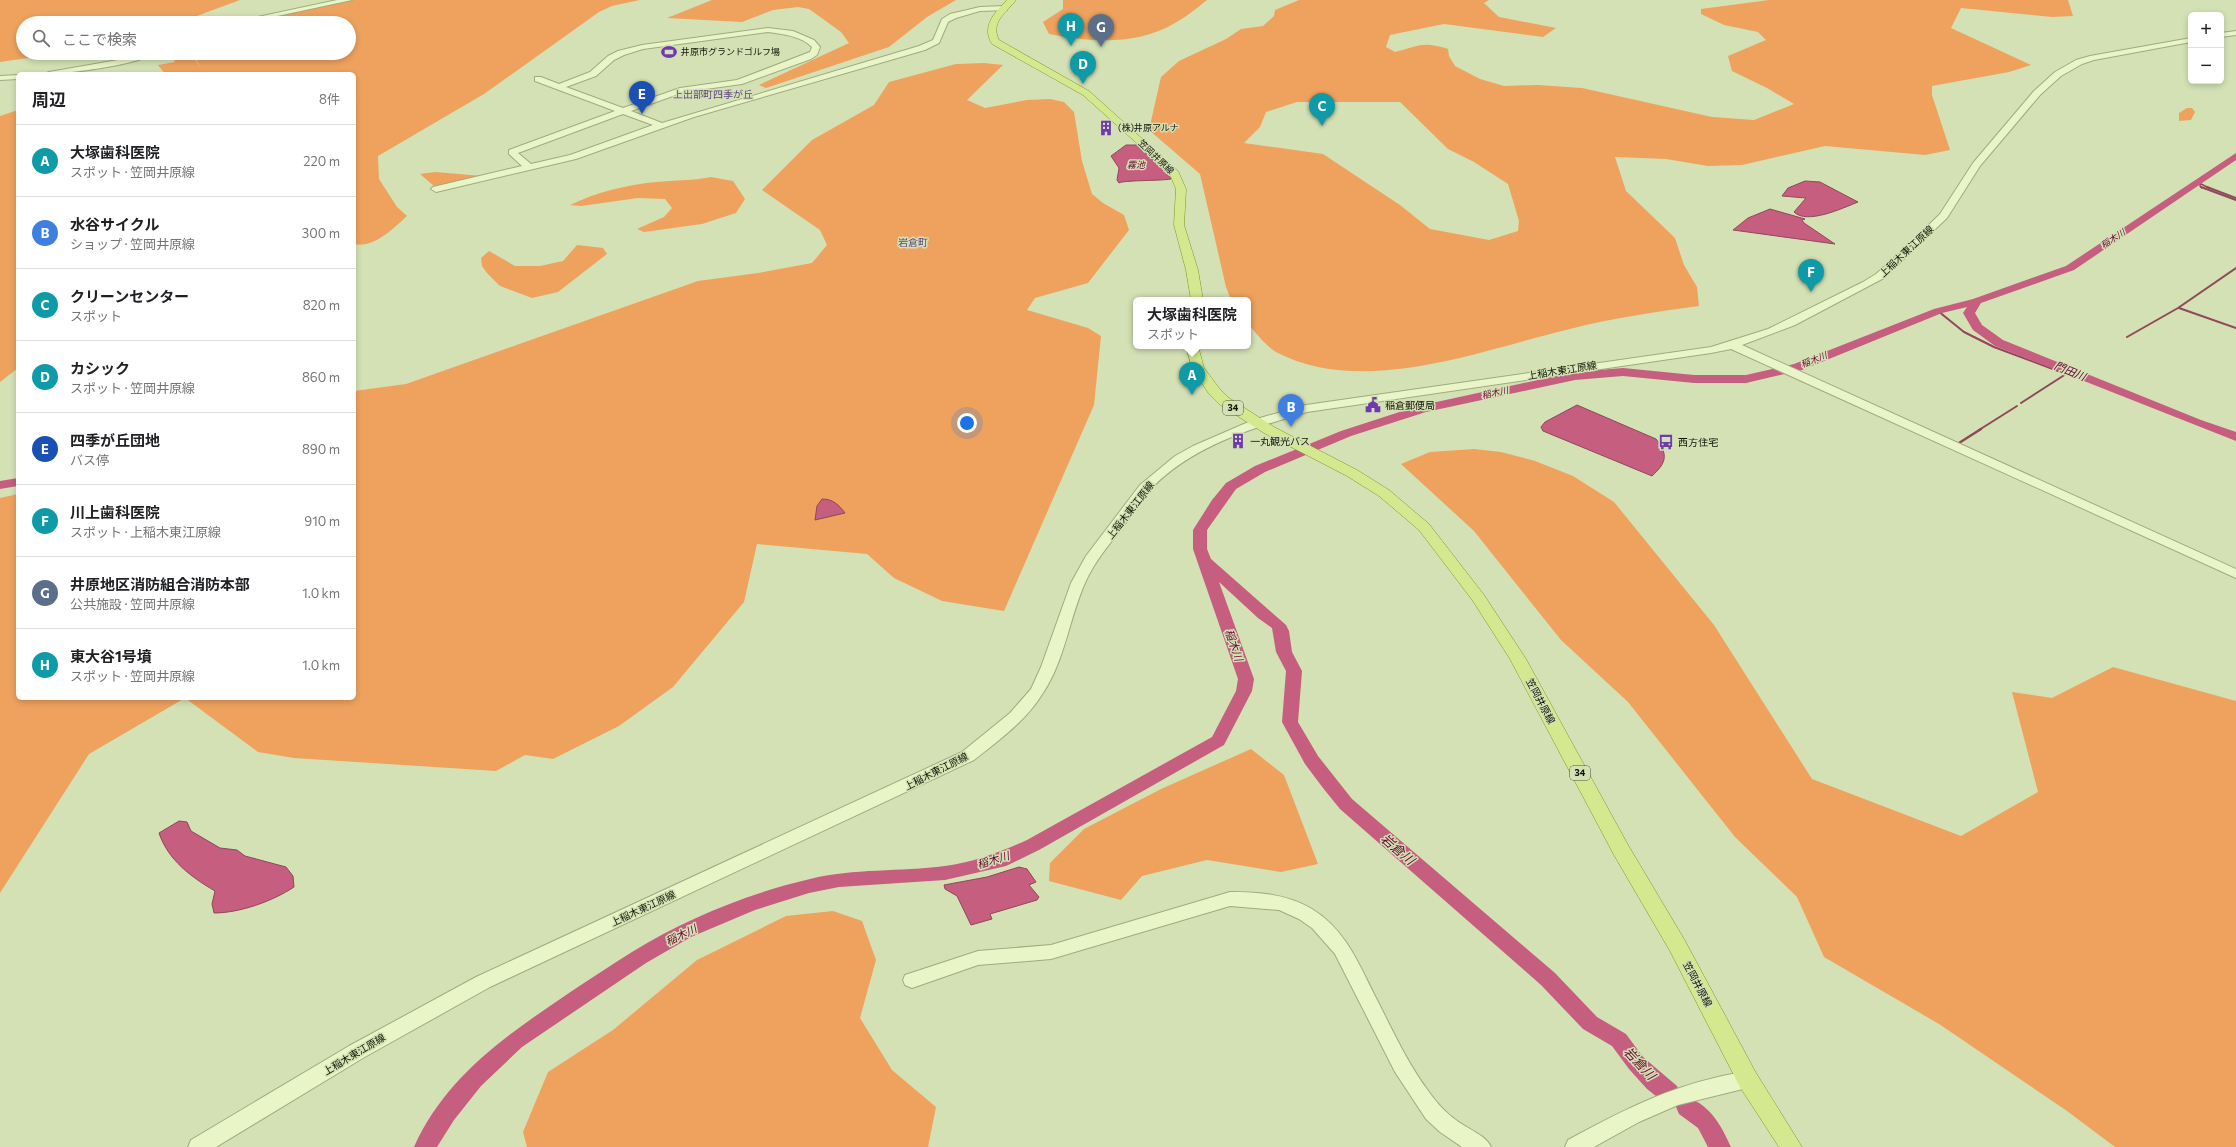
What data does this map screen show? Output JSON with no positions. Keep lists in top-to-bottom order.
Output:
{
  "streets": {
    "main road": ["笠岡井原線", "34"],
    "street": ["上稲木東江原線"]
  },
  "crossings": [
    ["笠岡井原線", "上稲木東江原線"]
  ],
  "districts": ["上出部町四季が丘", "岩倉町"],
  "water": [
    "霧池",
    "稲木川",
    "門田川",
    "岩倉川"
  ],
  "places": {
    "sports": ["井原市グランドゴルフ場"],
    "building": ["(株)井原アルナ", "一丸観光バス"],
    "public building": ["稲倉郵便局"],
    "bus stop": ["西方住宅"]
  },
  "page": {
    "map_buttons": ["+", "−"],
    "pins": [
      "H",
      "G",
      "D",
      "E",
      "C",
      "F",
      "A",
      "B"
    ],
    "search": "ここで検索",
    "heading": ["周辺", "8件"],
    "list": [
      {
        "mark": "A",
        "name": "大塚歯科医院",
        "note": "スポット · 笠岡井原線",
        "value": "220 m"
      },
      {
        "mark": "B",
        "name": "水谷サイクル",
        "note": "ショップ · 笠岡井原線",
        "value": "300 m"
      },
      {
        "mark": "C",
        "name": "クリーンセンター",
        "note": "スポット",
        "value": "820 m"
      },
      {
        "mark": "D",
        "name": "カシック",
        "note": "スポット · 笠岡井原線",
        "value": "860 m"
      },
      {
        "mark": "E",
        "name": "四季が丘団地",
        "note": "バス停",
        "value": "890 m"
      },
      {
        "mark": "F",
        "name": "川上歯科医院",
        "note": "スポット · 上稲木東江原線",
        "value": "910 m"
      },
      {
        "mark": "G",
        "name": "井原地区消防組合消防本部",
        "note": "公共施設 · 笠岡井原線",
        "value": "1.0 km"
      },
      {
        "mark": "H",
        "name": "東大谷1号墳",
        "note": "スポット · 笠岡井原線",
        "value": "1.0 km"
      }
    ],
    "popup": ["大塚歯科医院", "スポット"]
  }
}
